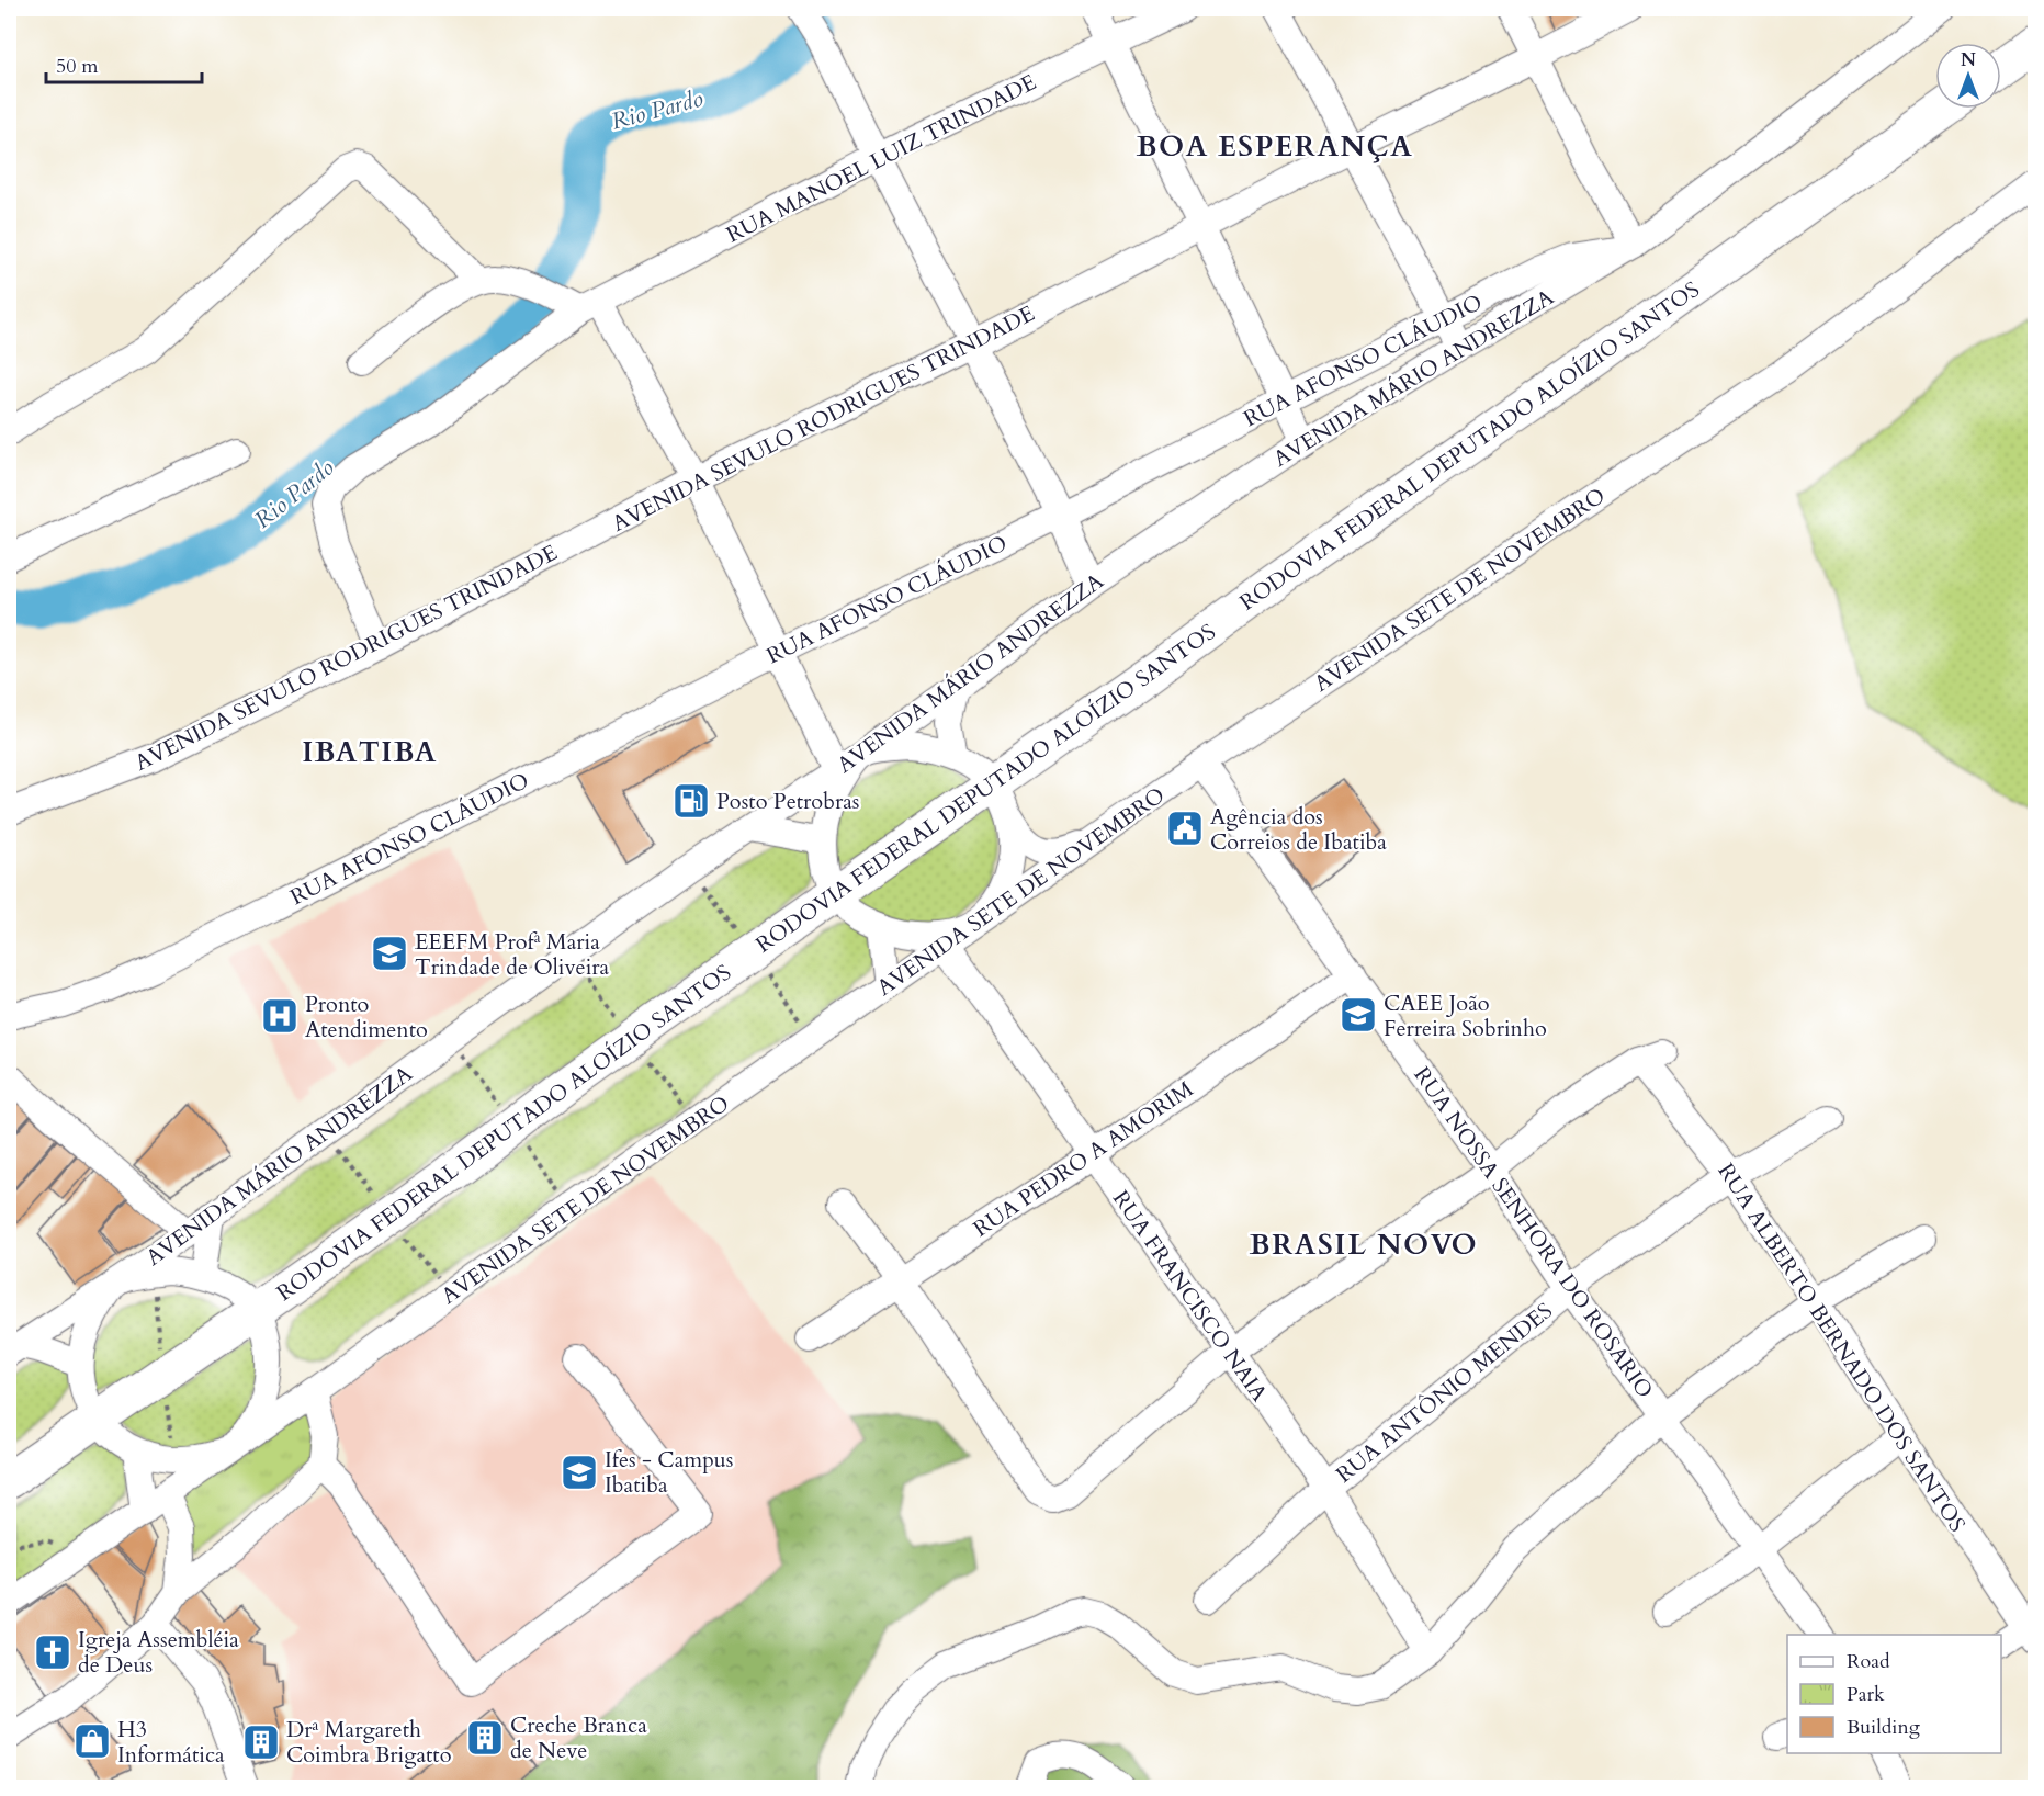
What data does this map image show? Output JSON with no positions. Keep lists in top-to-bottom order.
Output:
{
  "streets": {
    "highway": ["RODOVIA FEDERAL DEPUTADO ALOÍZIO SANTOS"],
    "street": [
      "RUA MANOEL LUIZ TRINDADE",
      "RUA AFONSO CLÁUDIO",
      "AVENIDA MÁRIO ANDREZZA",
      "AVENIDA SEVULO RODRIGUES TRINDADE",
      "AVENIDA SETE DE NOVEMBRO",
      "RUA PEDRO A AMORIM",
      "RUA NOSSA SENHORA DO ROSARIO",
      "RUA FRANCISCO NAIA",
      "RUA ALBERTO BERNADO DOS SANTOS",
      "RUA ANTÔNIO MENDES"
    ]
  },
  "crossings": [
    ["RUA MANOEL LUIZ TRINDADE", "AVENIDA SEVULO RODRIGUES TRINDADE"],
    ["RUA AFONSO CLÁUDIO", "AVENIDA MÁRIO ANDREZZA"],
    ["AVENIDA SETE DE NOVEMBRO", "RUA NOSSA SENHORA DO ROSARIO"],
    ["AVENIDA SETE DE NOVEMBRO", "RUA FRANCISCO NAIA"],
    ["RUA PEDRO A AMORIM", "RUA NOSSA SENHORA DO ROSARIO"],
    ["RUA PEDRO A AMORIM", "RUA FRANCISCO NAIA"],
    ["RUA NOSSA SENHORA DO ROSARIO", "RUA ALBERTO BERNADO DOS SANTOS"],
    ["RUA NOSSA SENHORA DO ROSARIO", "RUA ANTÔNIO MENDES"],
    ["RUA FRANCISCO NAIA", "RUA ANTÔNIO MENDES"],
    ["RUA ALBERTO BERNADO DOS SANTOS", "RUA ANTÔNIO MENDES"]
  ],
  "districts": ["BOA ESPERANÇA", "IBATIBA", "BRASIL NOVO"],
  "water": ["Rio Pardo"],
  "places": {
    "fuel station": ["Posto Petrobras"],
    "public building": ["Agência dos Correios de Ibatiba"],
    "school or university": ["EEEFM Profª Maria Trindade de Oliveira", "CAEE João Ferreira Sobrinho", "Ifes - Campus Ibatiba"],
    "hospital": ["Pronto Atendimento"],
    "church": ["Igreja Assembléia de Deus"],
    "building": ["Creche Branca de Neve", "Drª Margareth Coimbra Brigatto"],
    "shop": ["H3 Informática"]
  },
  "legend": ["Road", "Park", "Building"],
  "scale_bar": "50 m",
  "north": "top"
}
